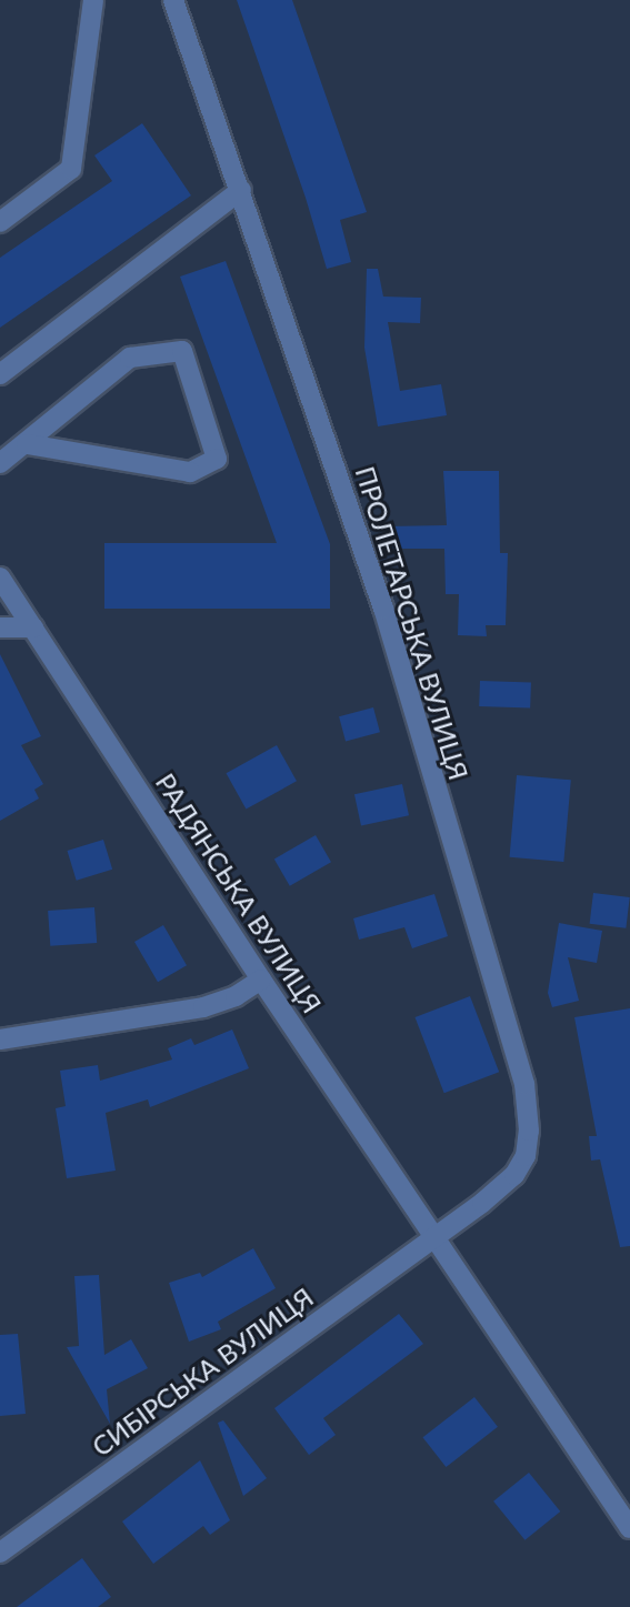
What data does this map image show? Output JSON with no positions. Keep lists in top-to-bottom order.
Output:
{
  "streets": {
    "street": ["ПРОЛЕТАРСЬКА ВУЛИЦЯ", "РАДЯНСЬКА ВУЛИЦЯ", "СИБІРСЬКА ВУЛИЦЯ"]
  },
  "crossings": [
    ["ПРОЛЕТАРСЬКА ВУЛИЦЯ", "РАДЯНСЬКА ВУЛИЦЯ"],
    ["ПРОЛЕТАРСЬКА ВУЛИЦЯ", "СИБІРСЬКА ВУЛИЦЯ"],
    ["РАДЯНСЬКА ВУЛИЦЯ", "СИБІРСЬКА ВУЛИЦЯ"]
  ]
}
